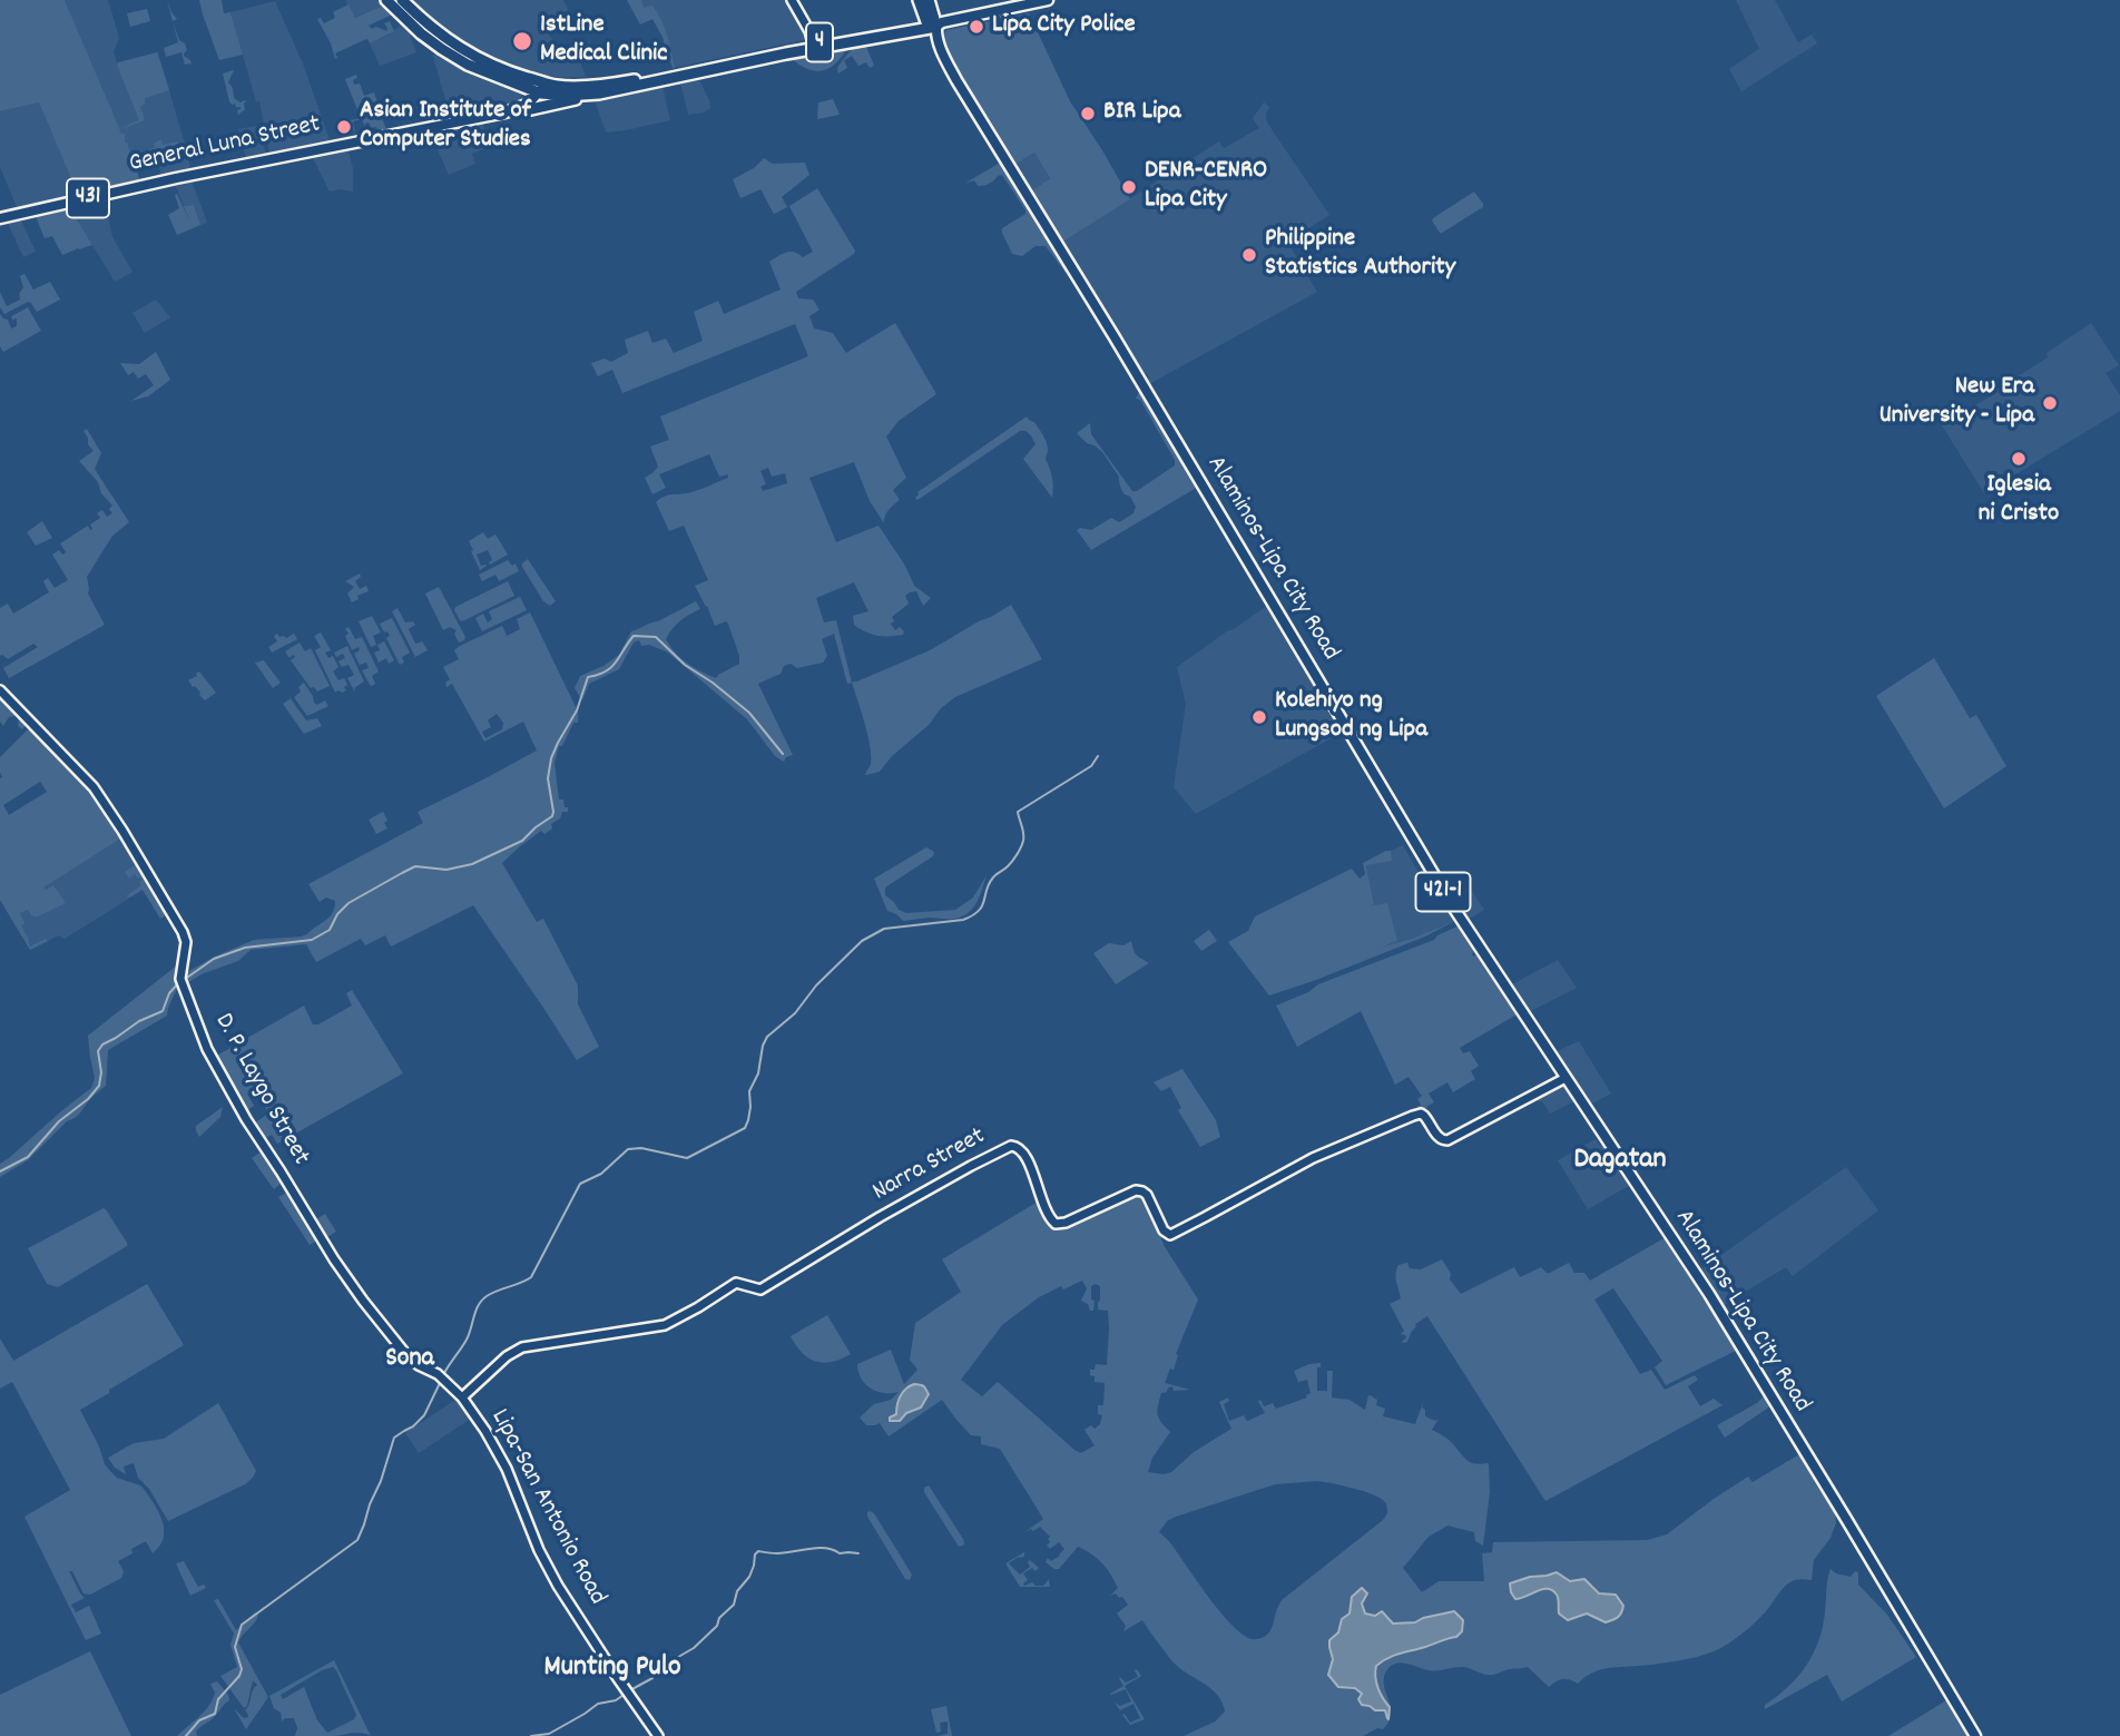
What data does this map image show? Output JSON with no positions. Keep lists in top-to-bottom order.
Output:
{
  "streets": {
    "highway": ["4"],
    "main road": [
      "General Luna Street",
      "431",
      "Alaminos-Lipa City Road",
      "421-1"
    ],
    "street": ["D. P. Laygo Street", "Narra Street", "Lipa-San Antonio Road"]
  },
  "crossings": [
    ["4", "General Luna Street"],
    ["4", "Alaminos-Lipa City Road"],
    ["Alaminos-Lipa City Road", "Narra Street"],
    ["D. P. Laygo Street", "Lipa-San Antonio Road"],
    ["Narra Street", "Lipa-San Antonio Road"]
  ],
  "districts": ["Dagatan", "Sona", "Munting Pulo"],
  "places": [
    "Lipa City Police",
    "1stLine Medical Clinic",
    "BIR Lipa",
    "Asian Institute of Computer Studies",
    "DENR-CENRO Lipa City",
    "Philippine Statistics Authority",
    "New Era University - Lipa",
    "Iglesia ni Cristo",
    "Kolehiyo ng Lungsod ng Lipa"
  ]
}
